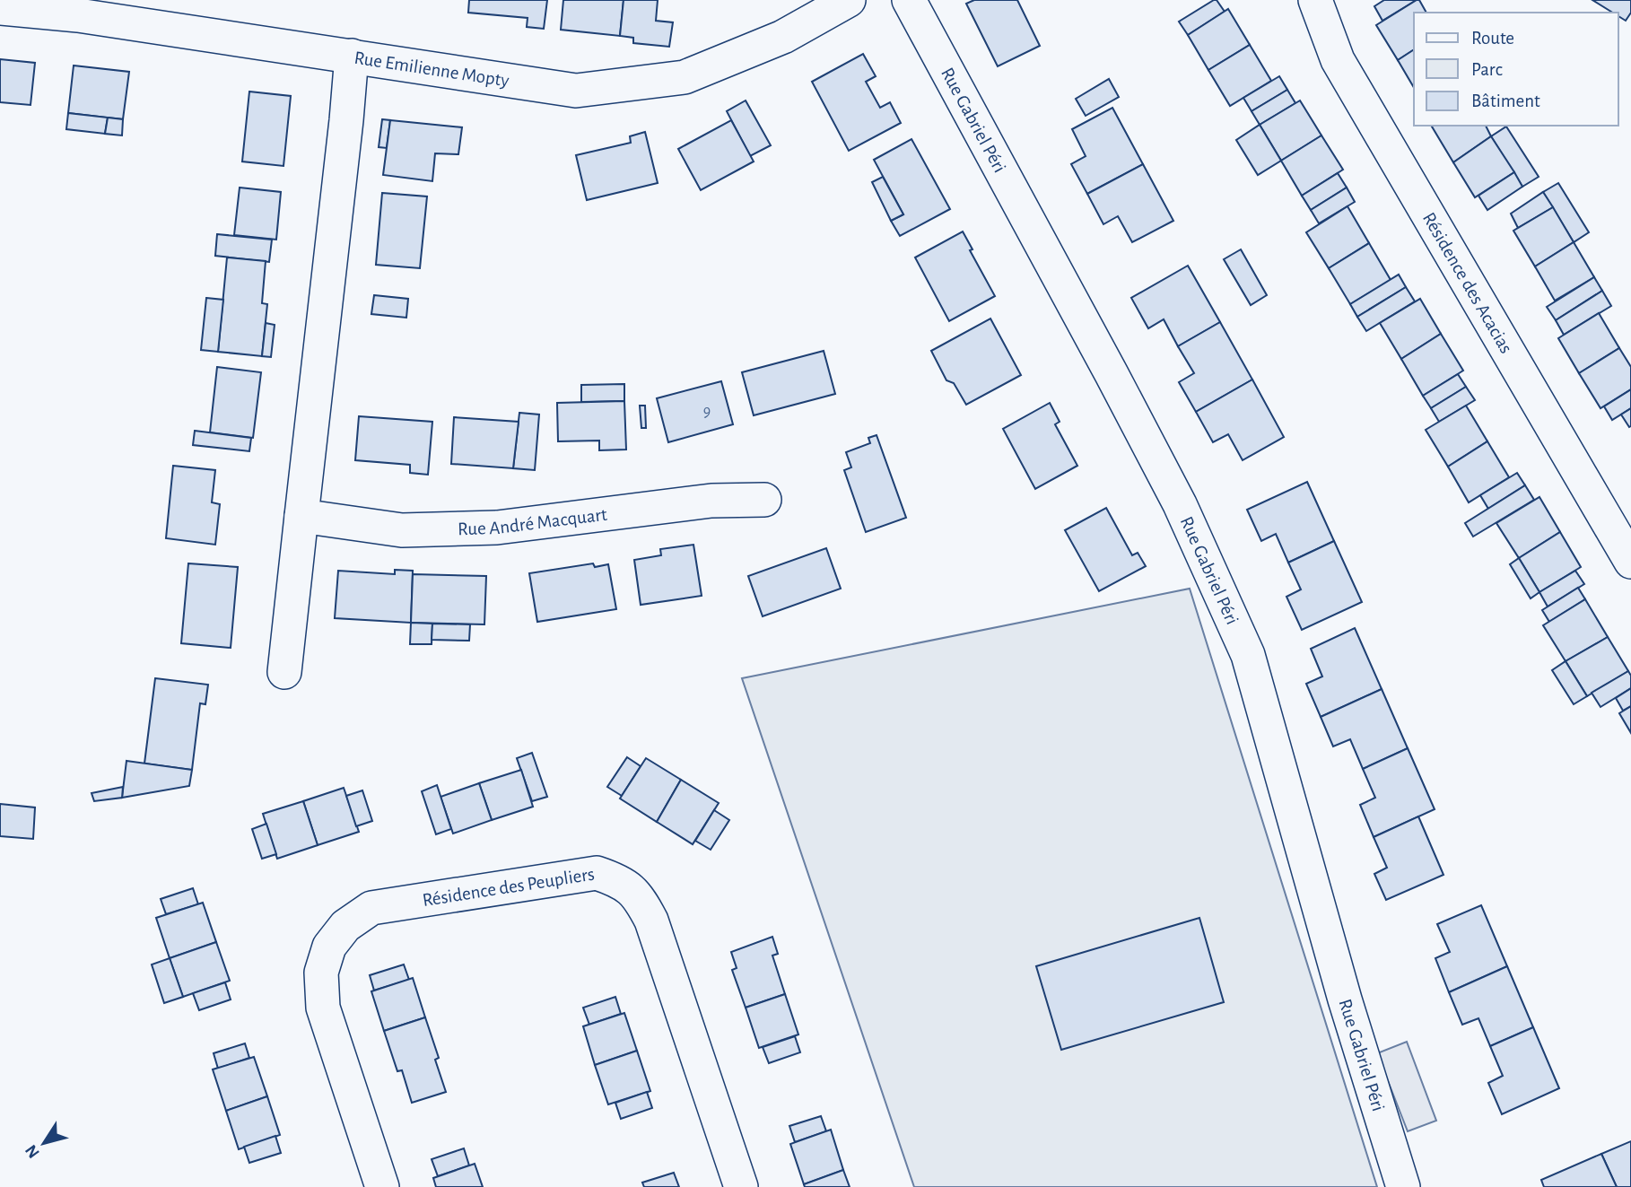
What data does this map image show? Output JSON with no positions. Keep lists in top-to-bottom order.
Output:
{
  "streets": {
    "street": [
      "Rue Emilienne Mopty",
      "Rue Gabriel Péri",
      "Résidence des Acacias",
      "Rue André Macquart",
      "Résidence des Peupliers"
    ]
  },
  "house_numbers": ["9"],
  "legend": ["Route", "Parc", "Bâtiment"],
  "north": "bottom left"
}
